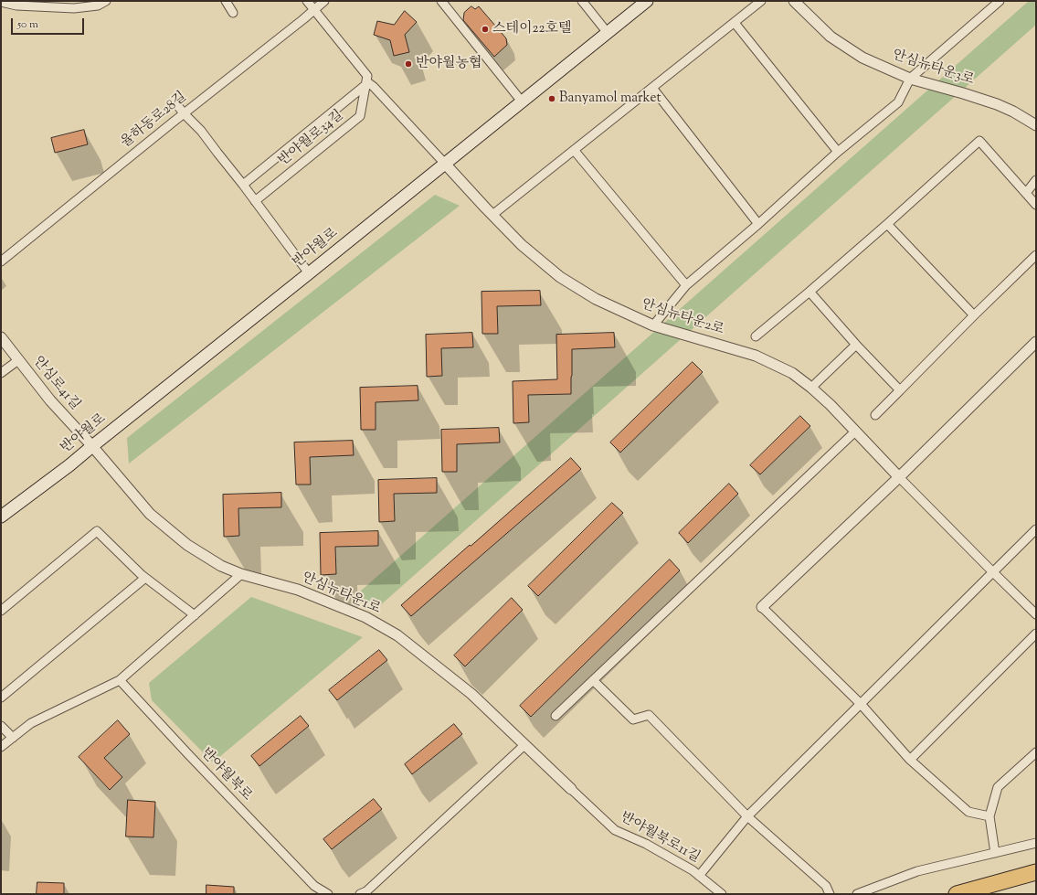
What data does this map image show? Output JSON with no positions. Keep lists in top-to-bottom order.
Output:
{
  "streets": {
    "main road": ["반야월로"],
    "street": [
      "안심뉴타운3로",
      "율하동로28길",
      "반야월로34길",
      "안심뉴타운2로",
      "안심로41길",
      "안심뉴타운1로",
      "반야월북로",
      "반야월북로11길"
    ]
  },
  "crossings": [
    ["반야월로", "안심뉴타운2로"],
    ["반야월로", "안심로41길"],
    ["반야월로", "안심뉴타운1로"],
    ["안심로41길", "안심뉴타운1로"],
    ["안심뉴타운1로", "반야월북로11길"]
  ],
  "places": ["스테이22호텔", "반야월농협", "Banyamol market"],
  "scale_bar": "50 m"
}
